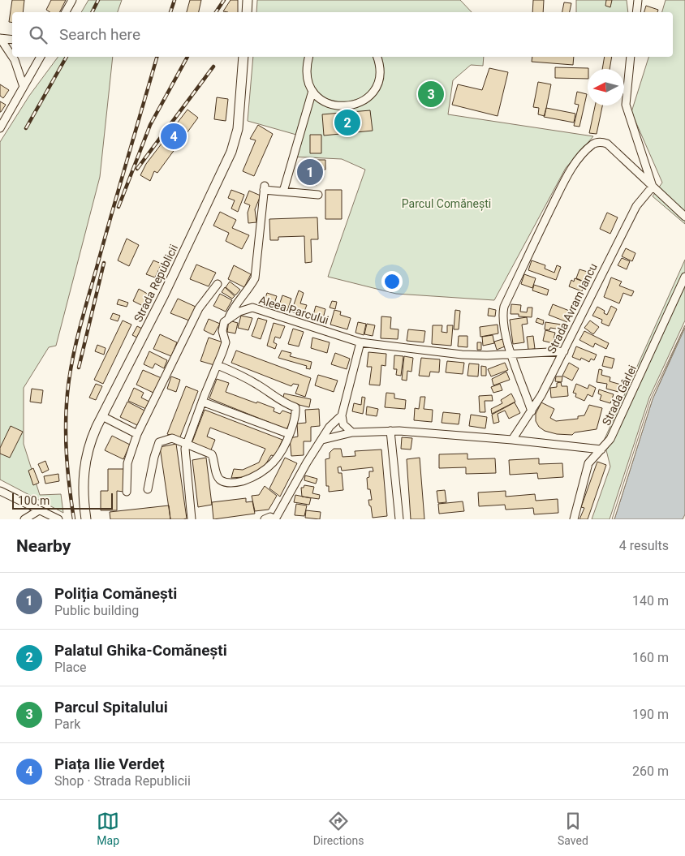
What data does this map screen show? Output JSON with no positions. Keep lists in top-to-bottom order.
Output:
{
  "streets": {
    "main road": ["Strada Republicii"],
    "street": ["Strada Avram Iancu", "Aleea Parcului", "Strada Gârlei"]
  },
  "crossings": [
    ["Strada Avram Iancu", "Aleea Parcului"]
  ],
  "parks": ["Parcul Comănești"],
  "scale_bar": "100 m",
  "north": "left",
  "page": {
    "search": "Search here",
    "pins": [
      "3",
      "2",
      "4",
      "1"
    ],
    "scale": "100 m",
    "heading": ["Nearby", "4 results"],
    "list": [
      {
        "mark": "1",
        "name": "Poliția Comănești",
        "note": "Public building",
        "value": "140 m"
      },
      {
        "mark": "2",
        "name": "Palatul Ghika-Comănești",
        "note": "Place",
        "value": "160 m"
      },
      {
        "mark": "3",
        "name": "Parcul Spitalului",
        "note": "Park",
        "value": "190 m"
      },
      {
        "mark": "4",
        "name": "Piața Ilie Verdeț",
        "note": "Shop · Strada Republicii",
        "value": "260 m"
      }
    ],
    "nav": ["Map", "Directions", "Saved"]
  }
}
